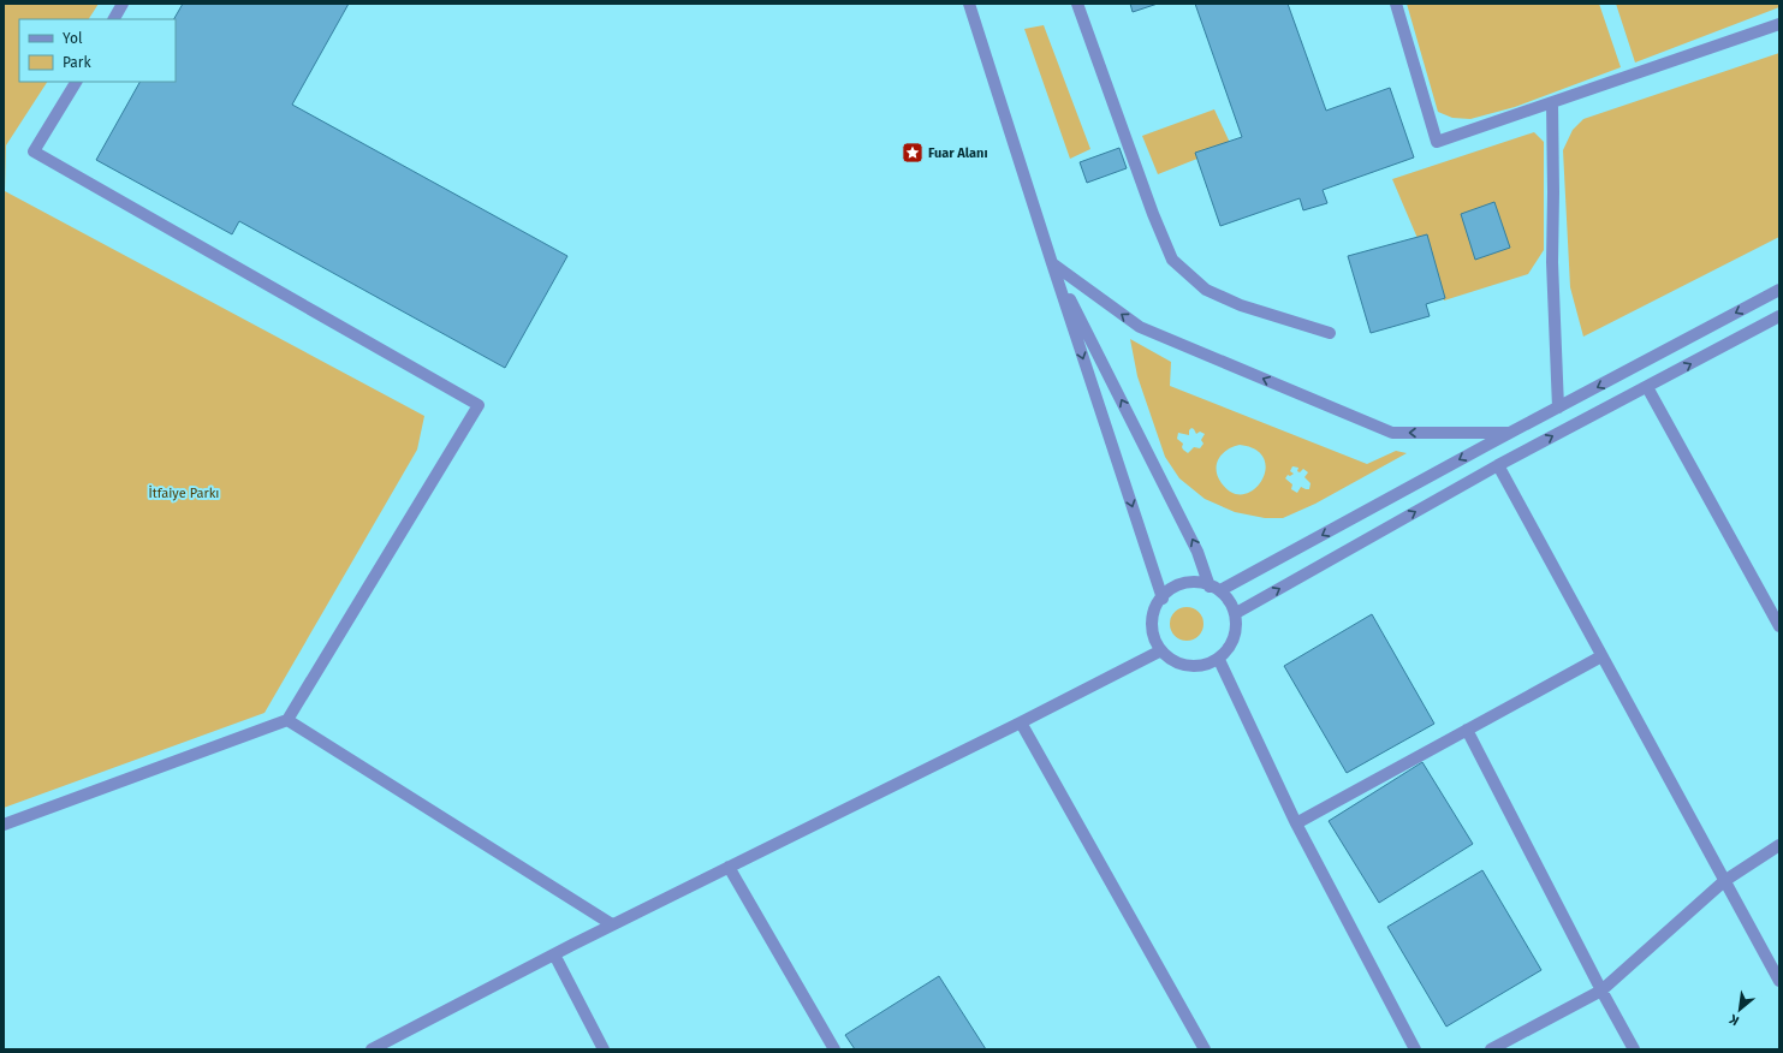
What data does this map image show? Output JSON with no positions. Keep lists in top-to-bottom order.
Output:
{
  "parks": ["İtfaiye Parkı"],
  "places": {
    "place": ["Fuar Alanı"]
  },
  "legend": ["Yol", "Park"],
  "north": "bottom left"
}
